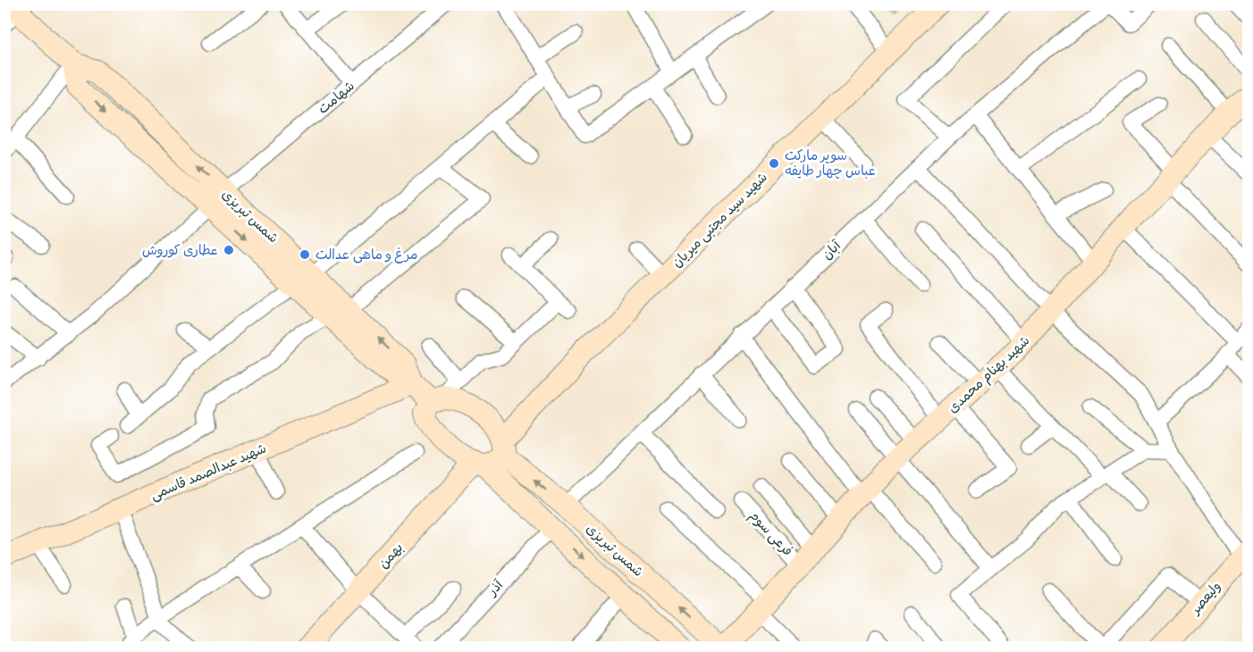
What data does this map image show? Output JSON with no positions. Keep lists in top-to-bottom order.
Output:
{
  "streets": {
    "street": [
      "شهامت",
      "شمس تبریزی",
      "شهید سید مجتبی میریان",
      "آبان",
      "شهید بهنام محمدی",
      "شهید عبدالصمد قاسمی",
      "فرعی سوم",
      "بهمن",
      "آذر",
      "ولیعصر"
    ]
  },
  "crossings": [
    ["شهامت", "شمس تبریزی"],
    ["شمس تبریزی", "شهید سید مجتبی میریان"],
    ["شمس تبریزی", "آبان"],
    ["شمس تبریزی", "شهید بهنام محمدی"],
    ["شمس تبریزی", "شهید عبدالصمد قاسمی"],
    ["شمس تبریزی", "بهمن"],
    ["شمس تبریزی", "آذر"],
    ["شهید بهنام محمدی", "فرعی سوم"]
  ],
  "places": ["سوپر مارکت عباس چهار طایفه", "عطاری کوروش", "مرغ و ماهی عدالت"]
}
